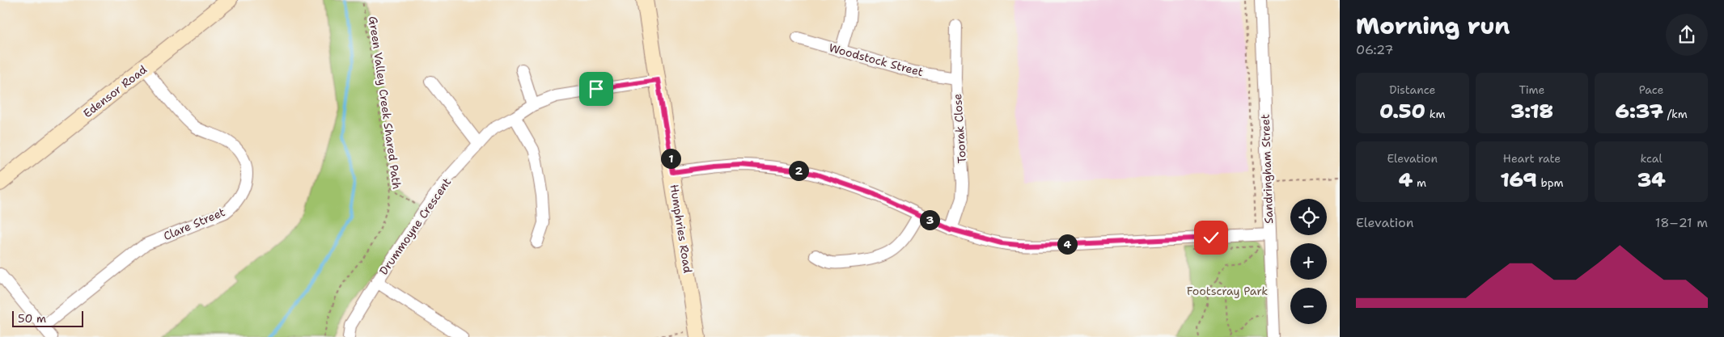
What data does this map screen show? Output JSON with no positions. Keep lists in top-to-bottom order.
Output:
{
  "streets": {
    "main road": ["Edensor Road", "Humphries Road"],
    "street": [
      "Woodstock Street",
      "Toorak Close",
      "Sandringham Street",
      "Clare Street",
      "Drummoyne Crescent"
    ],
    "path": ["Green Valley Creek Shared Path"]
  },
  "crossings": [
    ["Woodstock Street", "Toorak Close"],
    ["Edensor Road", "Clare Street"],
    ["Drummoyne Crescent", "Humphries Road"]
  ],
  "parks": ["Footscray Park"],
  "scale_bar": "50 m",
  "page": {
    "heading": ["Morning run", "06:27"],
    "stats": [
      ["Distance", "0.50 km"],
      ["Time", "3:18"],
      ["Pace", "6:37 /km"],
      ["Elevation", "4 m"],
      ["Heart rate", "169 bpm"],
      ["kcal", "34"]
    ],
    "pins": [
      "1",
      "2",
      "3",
      "4"
    ],
    "map_buttons": ["+", "−"],
    "chart": ["Elevation", "18–21 m"],
    "scale": "50 m"
  }
}
